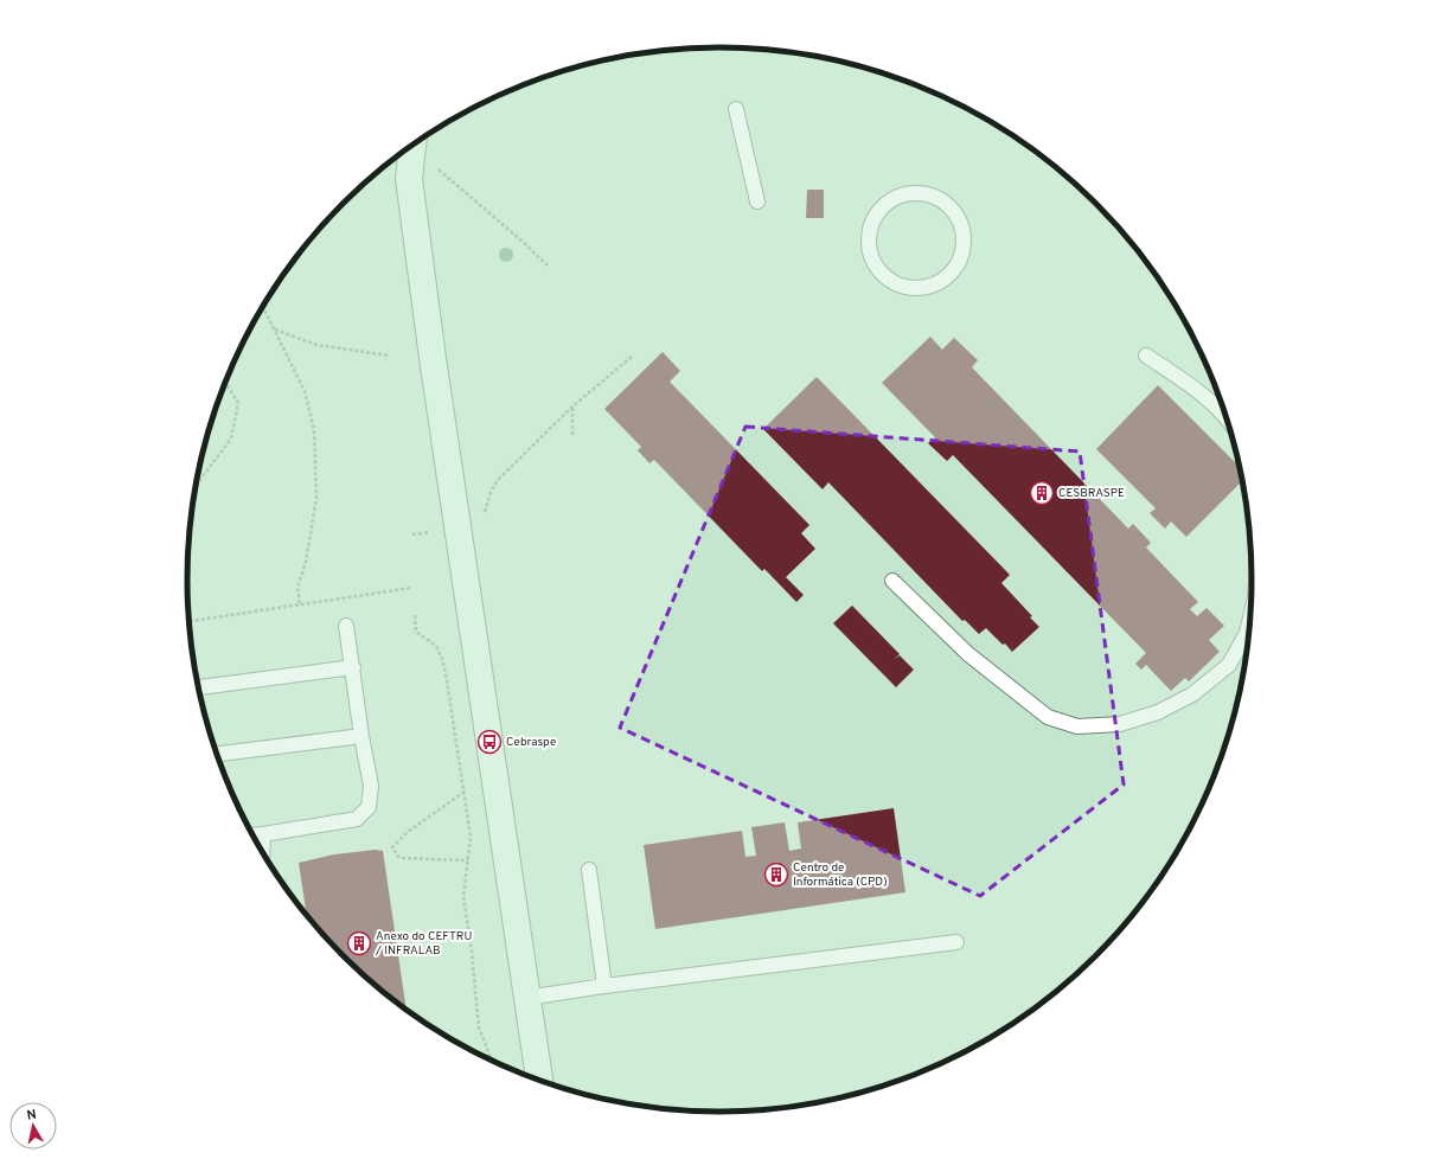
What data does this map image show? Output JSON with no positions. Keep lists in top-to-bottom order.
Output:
{
  "places": {
    "building": ["CESBRASPE", "Centro de Informática (CPD)", "Anexo do CEFTRU / INFRALAB"],
    "bus stop": ["Cebraspe"]
  },
  "north": "top"
}
